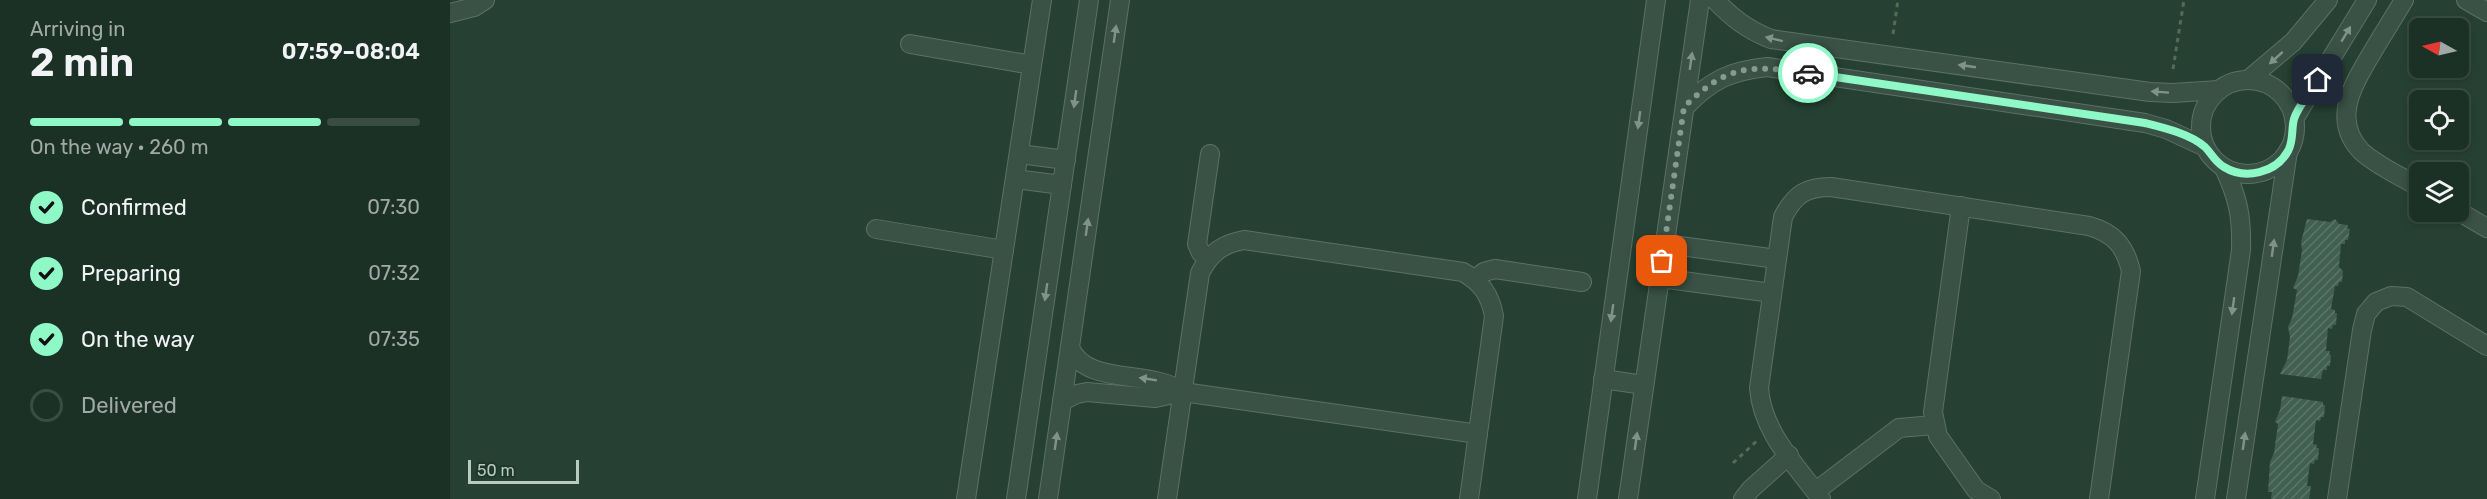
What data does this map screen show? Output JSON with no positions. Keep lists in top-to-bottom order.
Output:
{
  "scale_bar": "50 m",
  "north": "left",
  "page": {
    "heading": ["2 min", "Arriving in", "07:59–08:04"],
    "bar": "On the way · 260 m",
    "list": [
      ["Confirmed", "07:30"],
      ["Preparing", "07:32"],
      ["On the way", "07:35"],
      "Delivered"
    ],
    "scale": "50 m"
  }
}
